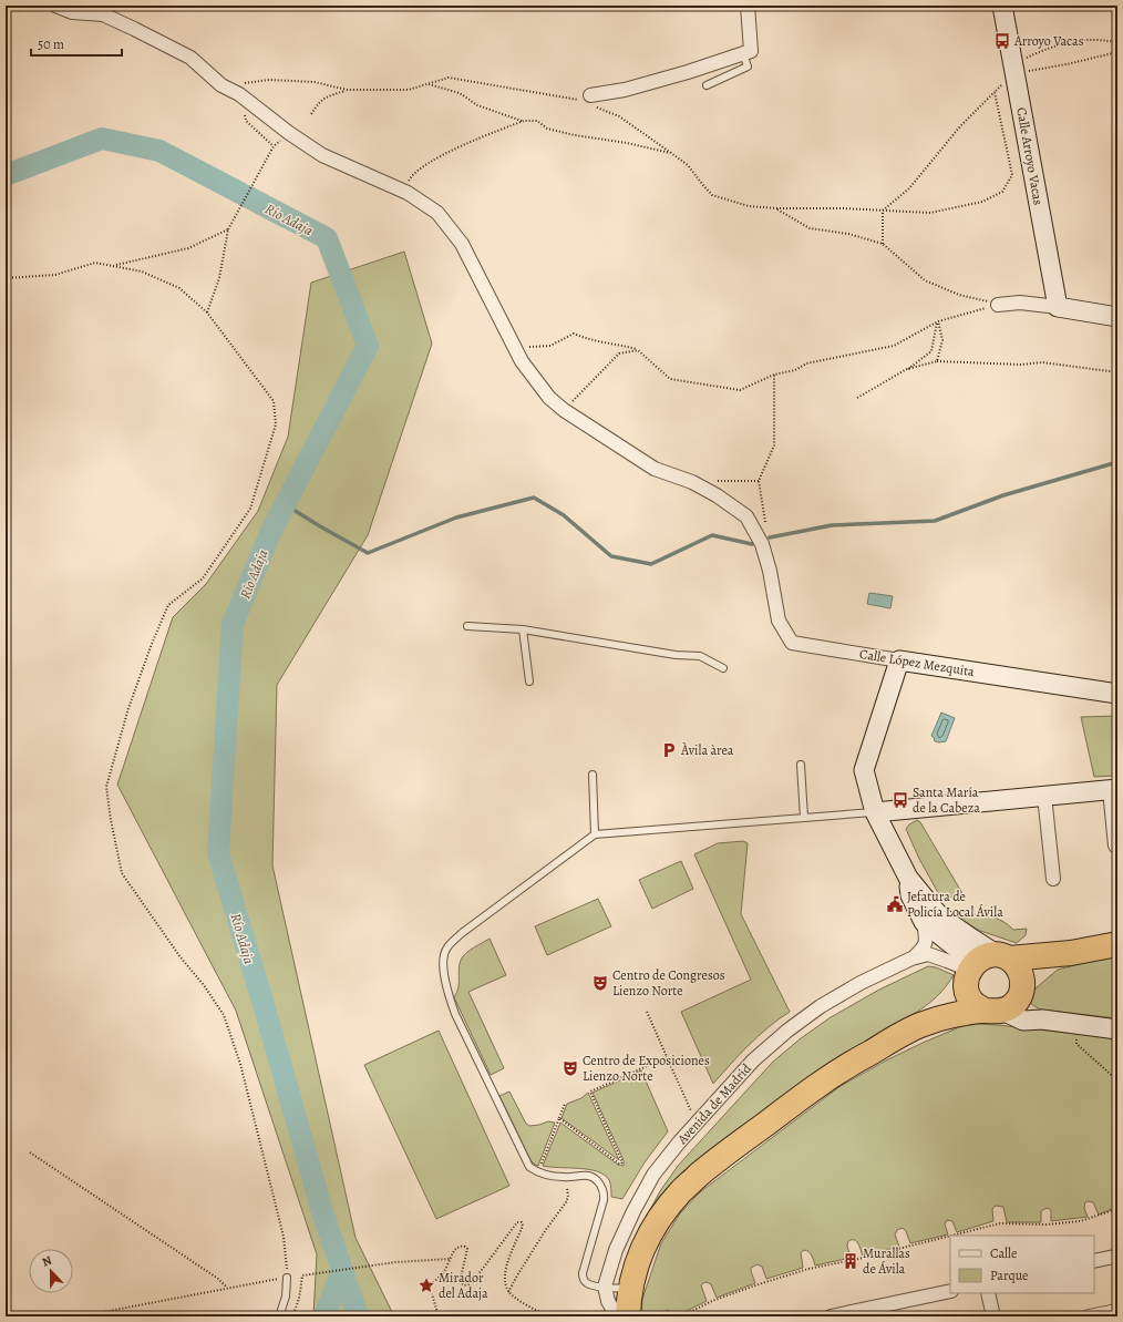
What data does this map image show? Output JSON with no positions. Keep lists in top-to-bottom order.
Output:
{
  "streets": {
    "street": ["Calle Arroyo Vacas", "Calle López Mezquita", "Avenida de Madrid"]
  },
  "water": ["Río Adaja"],
  "places": {
    "bus stop": ["Arroyo Vacas", "Santa María de la Cabeza"],
    "parking": ["Àvila àrea"],
    "public building": ["Jefatura de Policía Local Ávila"],
    "theatre": ["Centro de Congresos Lienzo Norte", "Centro de Exposiciones Lienzo Norte"],
    "building": ["Murallas de Ávila"],
    "place": ["Mirador del Adaja"]
  },
  "legend": ["Calle", "Parque"],
  "scale_bar": "50 m",
  "north": "top"
}
